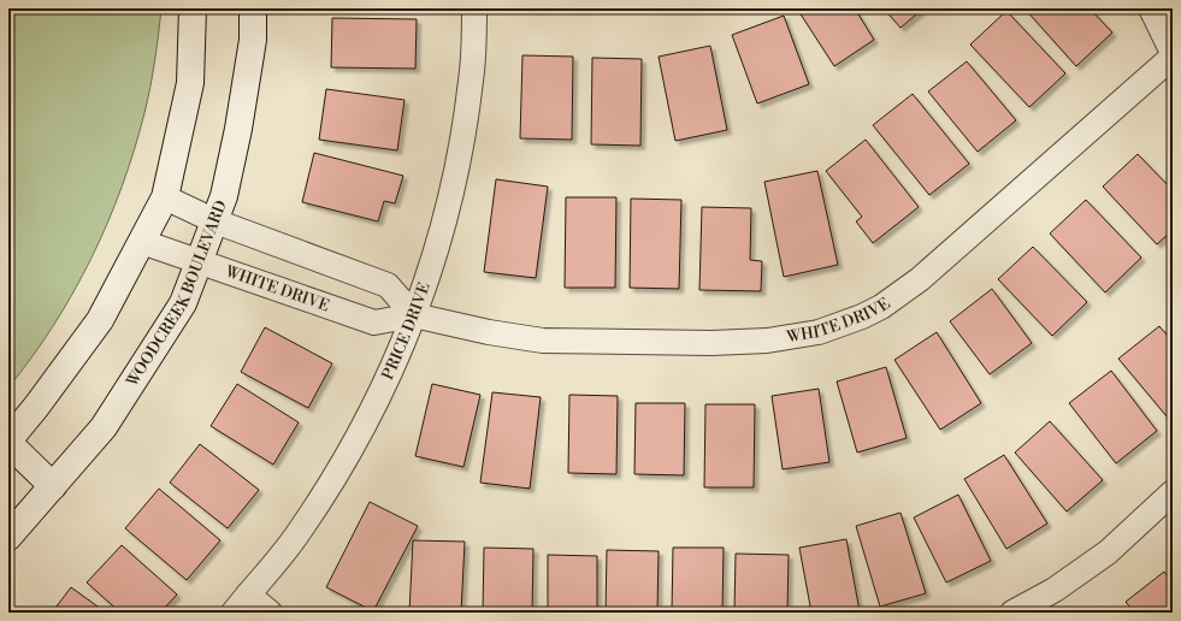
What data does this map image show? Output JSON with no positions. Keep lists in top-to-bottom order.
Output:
{
  "streets": {
    "street": ["WHITE DRIVE", "WOODCREEK BOULEVARD", "PRICE DRIVE"]
  },
  "crossings": [
    ["WHITE DRIVE", "WOODCREEK BOULEVARD"],
    ["WHITE DRIVE", "PRICE DRIVE"]
  ]
}
